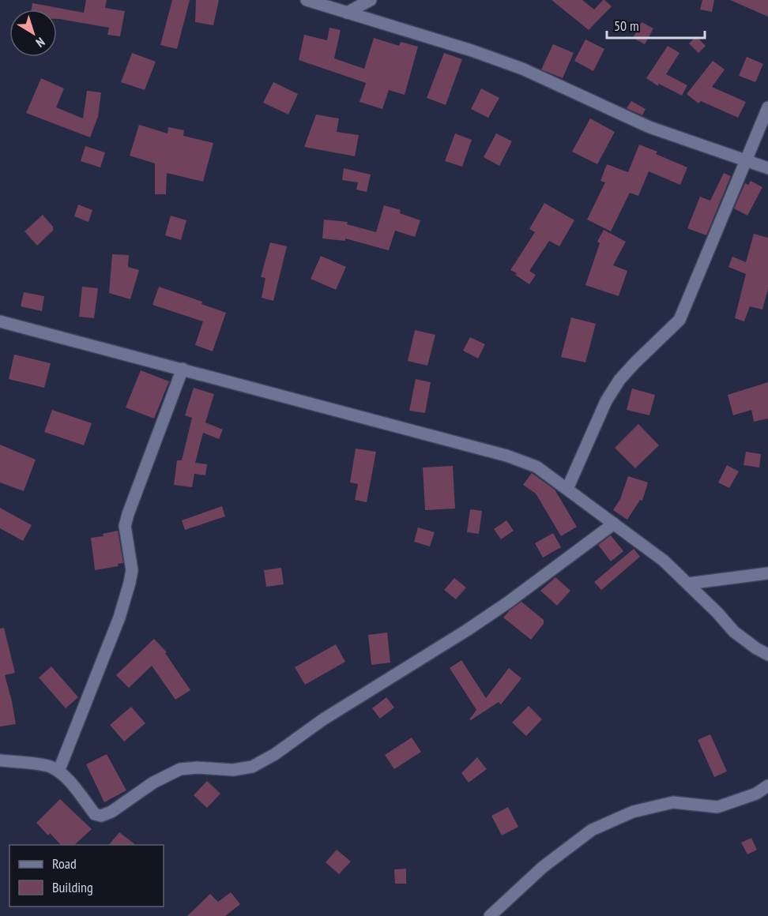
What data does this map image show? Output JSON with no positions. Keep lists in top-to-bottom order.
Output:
{
  "legend": ["Road", "Building"],
  "scale_bar": "50 m",
  "north": "bottom right"
}
